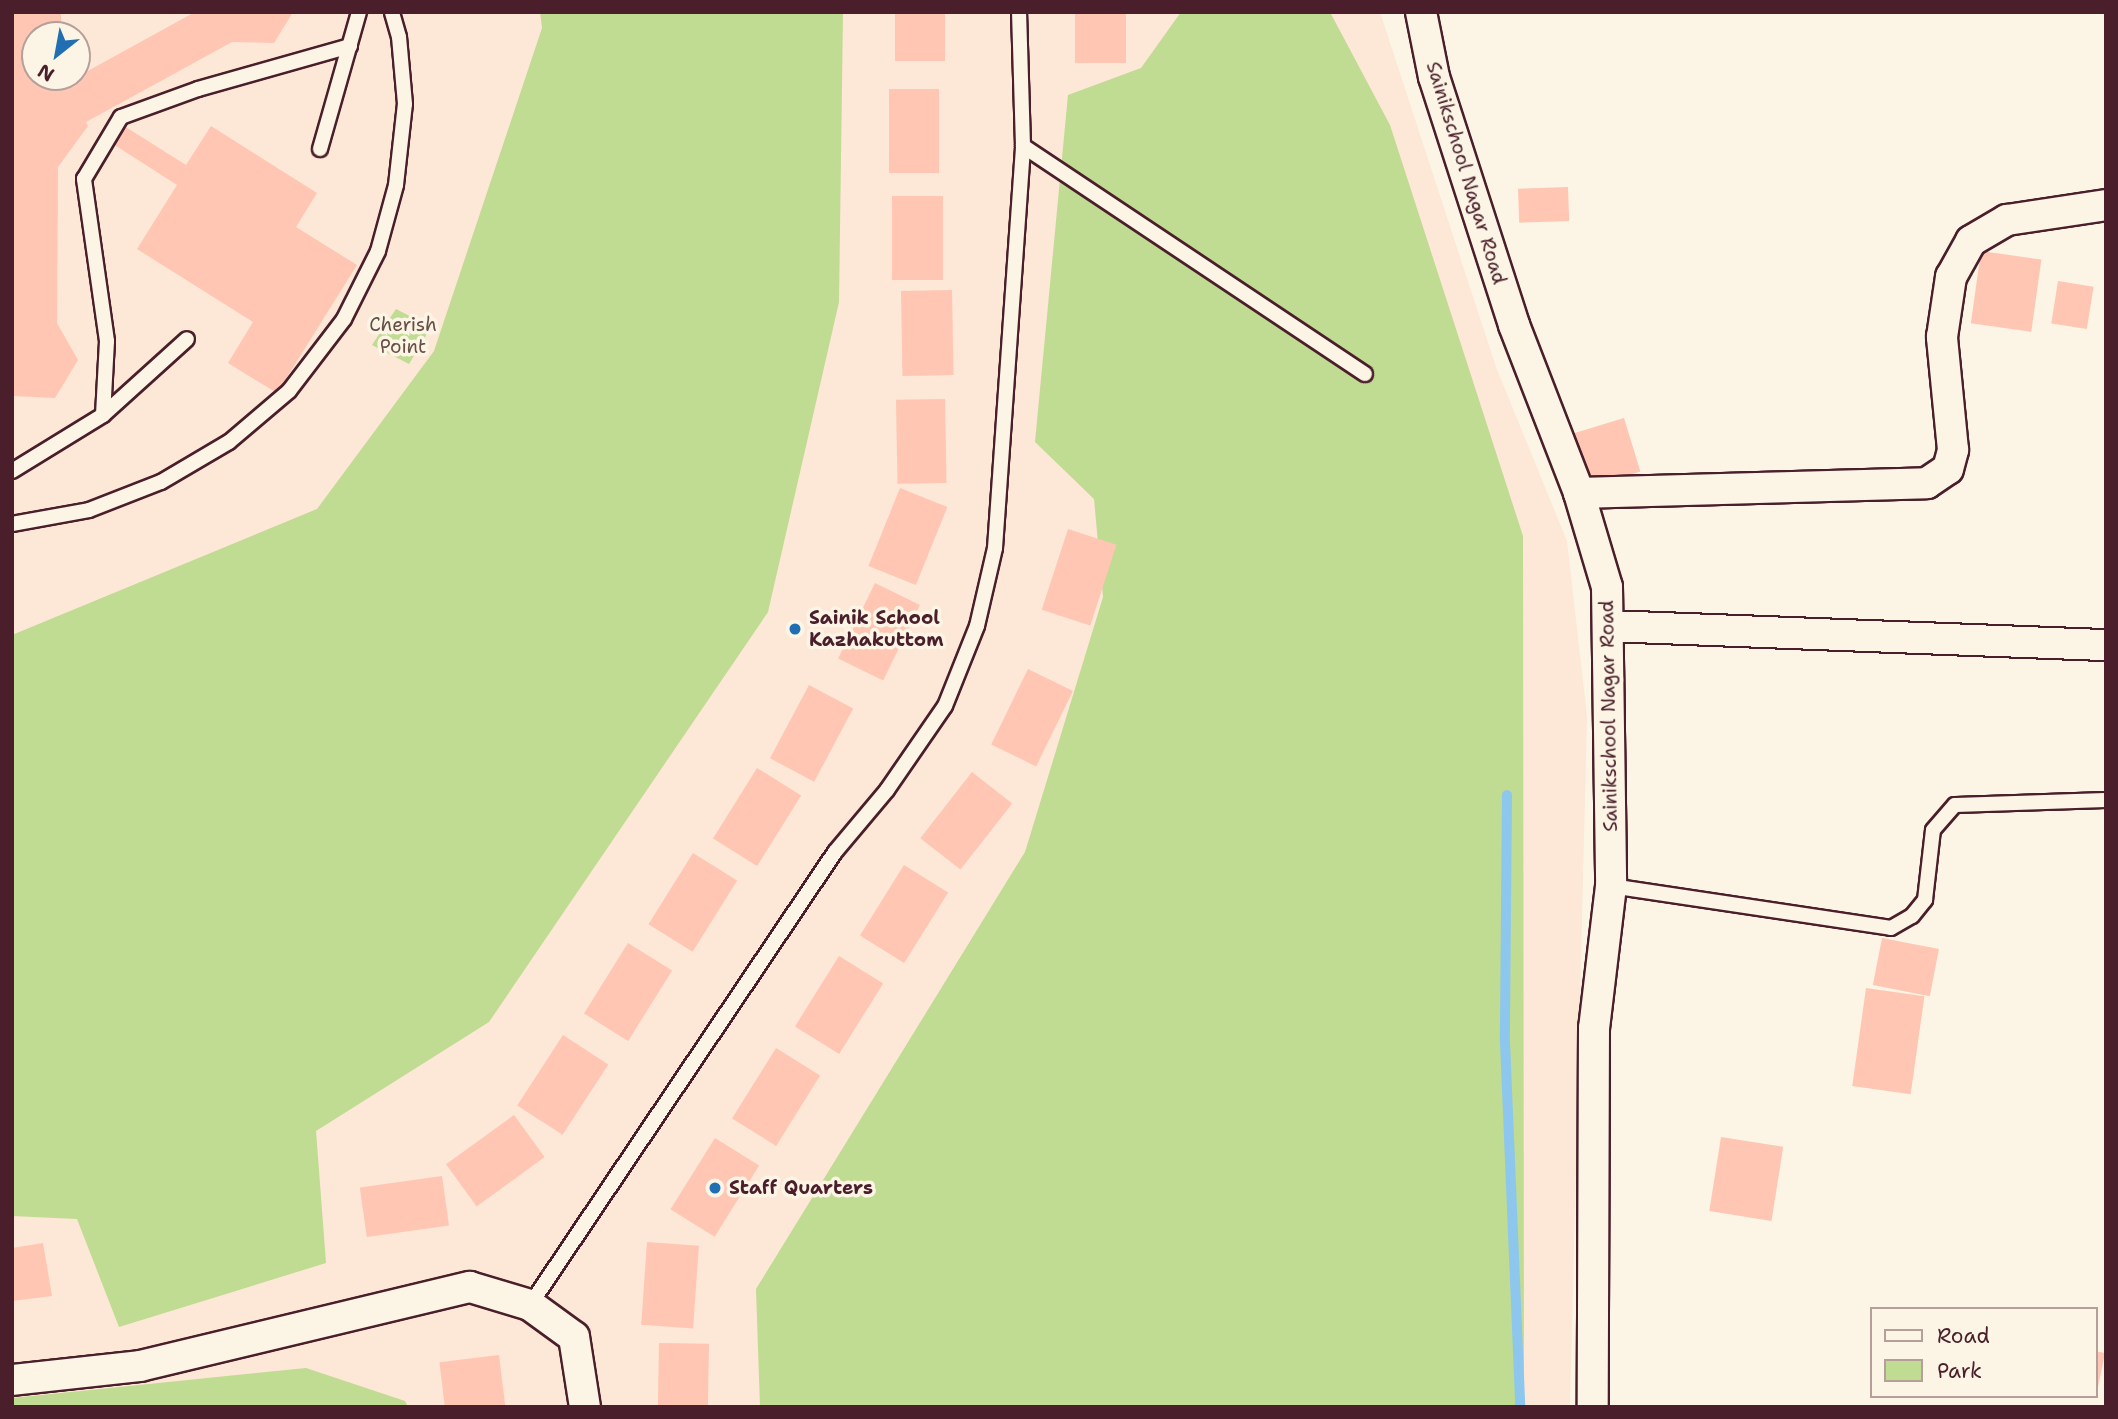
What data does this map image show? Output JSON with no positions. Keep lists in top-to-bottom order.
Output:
{
  "streets": {
    "street": ["Sainikschool Nagar Road"]
  },
  "parks": ["Cherish Point"],
  "places": ["Sainik School Kazhakuttom", "Staff Quarters"],
  "legend": ["Road", "Park"],
  "north": "bottom left"
}
